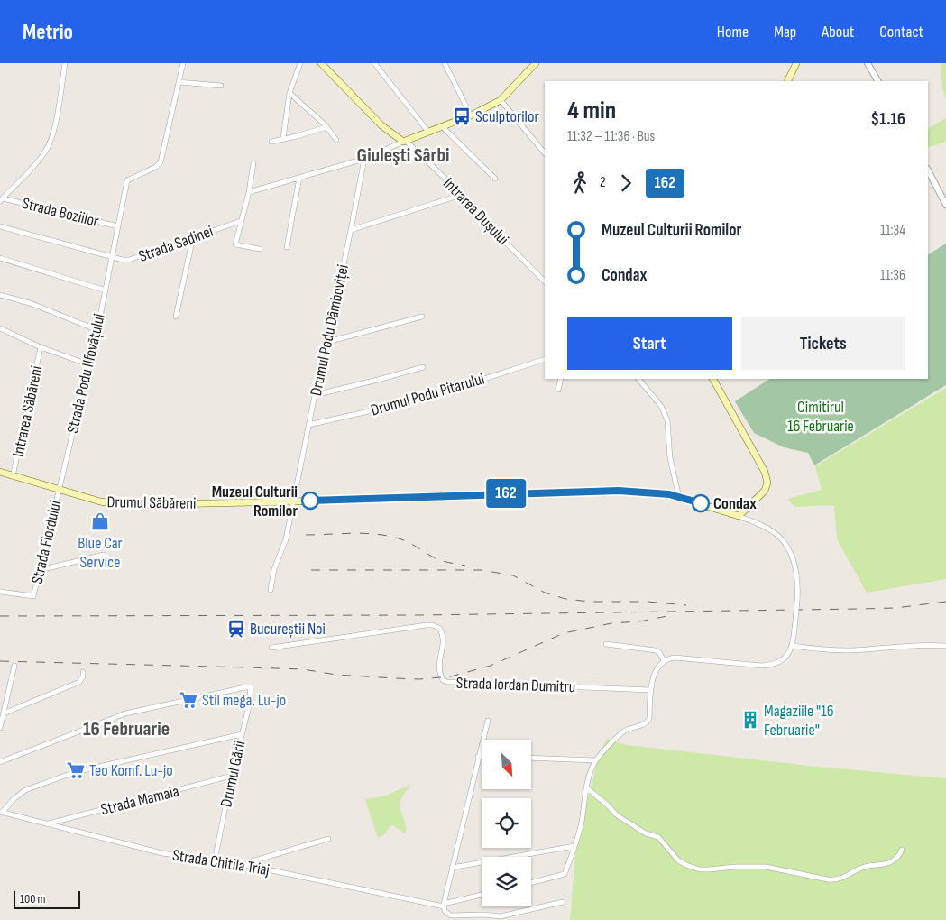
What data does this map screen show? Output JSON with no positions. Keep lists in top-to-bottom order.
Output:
{
  "streets": {
    "main road": ["Drumul Săbăreni"],
    "street": [
      "Intrarea Dușului",
      "Strada Boziilor",
      "Strada Sadinei",
      "Drumul Podu Dâmboviței",
      "Strada Podu Ilfovățului",
      "Drumul Podu Pitarului",
      "Intrarea Săbăreni",
      "Strada Fiordului",
      "Strada Iordan Dumitru",
      "Drumul Gării",
      "Strada Mamaia",
      "Strada Chitila Triaj"
    ]
  },
  "crossings": [
    ["Strada Boziilor", "Strada Podu Ilfovățului"],
    ["Strada Sadinei", "Strada Podu Ilfovățului"],
    ["Drumul Podu Dâmboviței", "Drumul Podu Pitarului"],
    ["Drumul Podu Dâmboviței", "Drumul Săbăreni"],
    ["Strada Podu Ilfovățului", "Drumul Săbăreni"],
    ["Strada Podu Ilfovățului", "Strada Fiordului"],
    ["Intrarea Săbăreni", "Drumul Săbăreni"],
    ["Drumul Săbăreni", "Strada Fiordului"],
    ["Drumul Gării", "Strada Mamaia"],
    ["Drumul Gării", "Strada Chitila Triaj"],
    ["Strada Mamaia", "Strada Chitila Triaj"]
  ],
  "districts": ["Giuleşti Sârbi", "16 Februarie"],
  "parks": ["Cimitirul 16 Februarie"],
  "places": {
    "bus stop": ["Sculptorilor"],
    "other": ["Muzeul Culturii Romilor", "Condax"],
    "shop": ["Blue Car Service"],
    "station": ["Bucureștii Noi"],
    "supermarket": ["Stil mega. Lu-jo", "Teo Komf. Lu-jo"],
    "building": ["Magaziile \"16 Februarie\""]
  },
  "lines": ["bus line 162"],
  "scale_bar": "100 m",
  "north": "bottom right",
  "page": {
    "header": "Metrio",
    "nav": [
      "Home",
      "Map",
      "About",
      "Contact"
    ],
    "on_map": "162",
    "heading": ["4 min", "11:32 – 11:36 · Bus", "$1.16"],
    "legs": ["2", "162"],
    "list": [
      {
        "name": "Muzeul Culturii Romilor",
        "value": "11:34"
      },
      {
        "name": "Condax",
        "value": "11:36"
      }
    ],
    "buttons": ["Start", "Tickets"],
    "scale": "100 m"
  }
}
